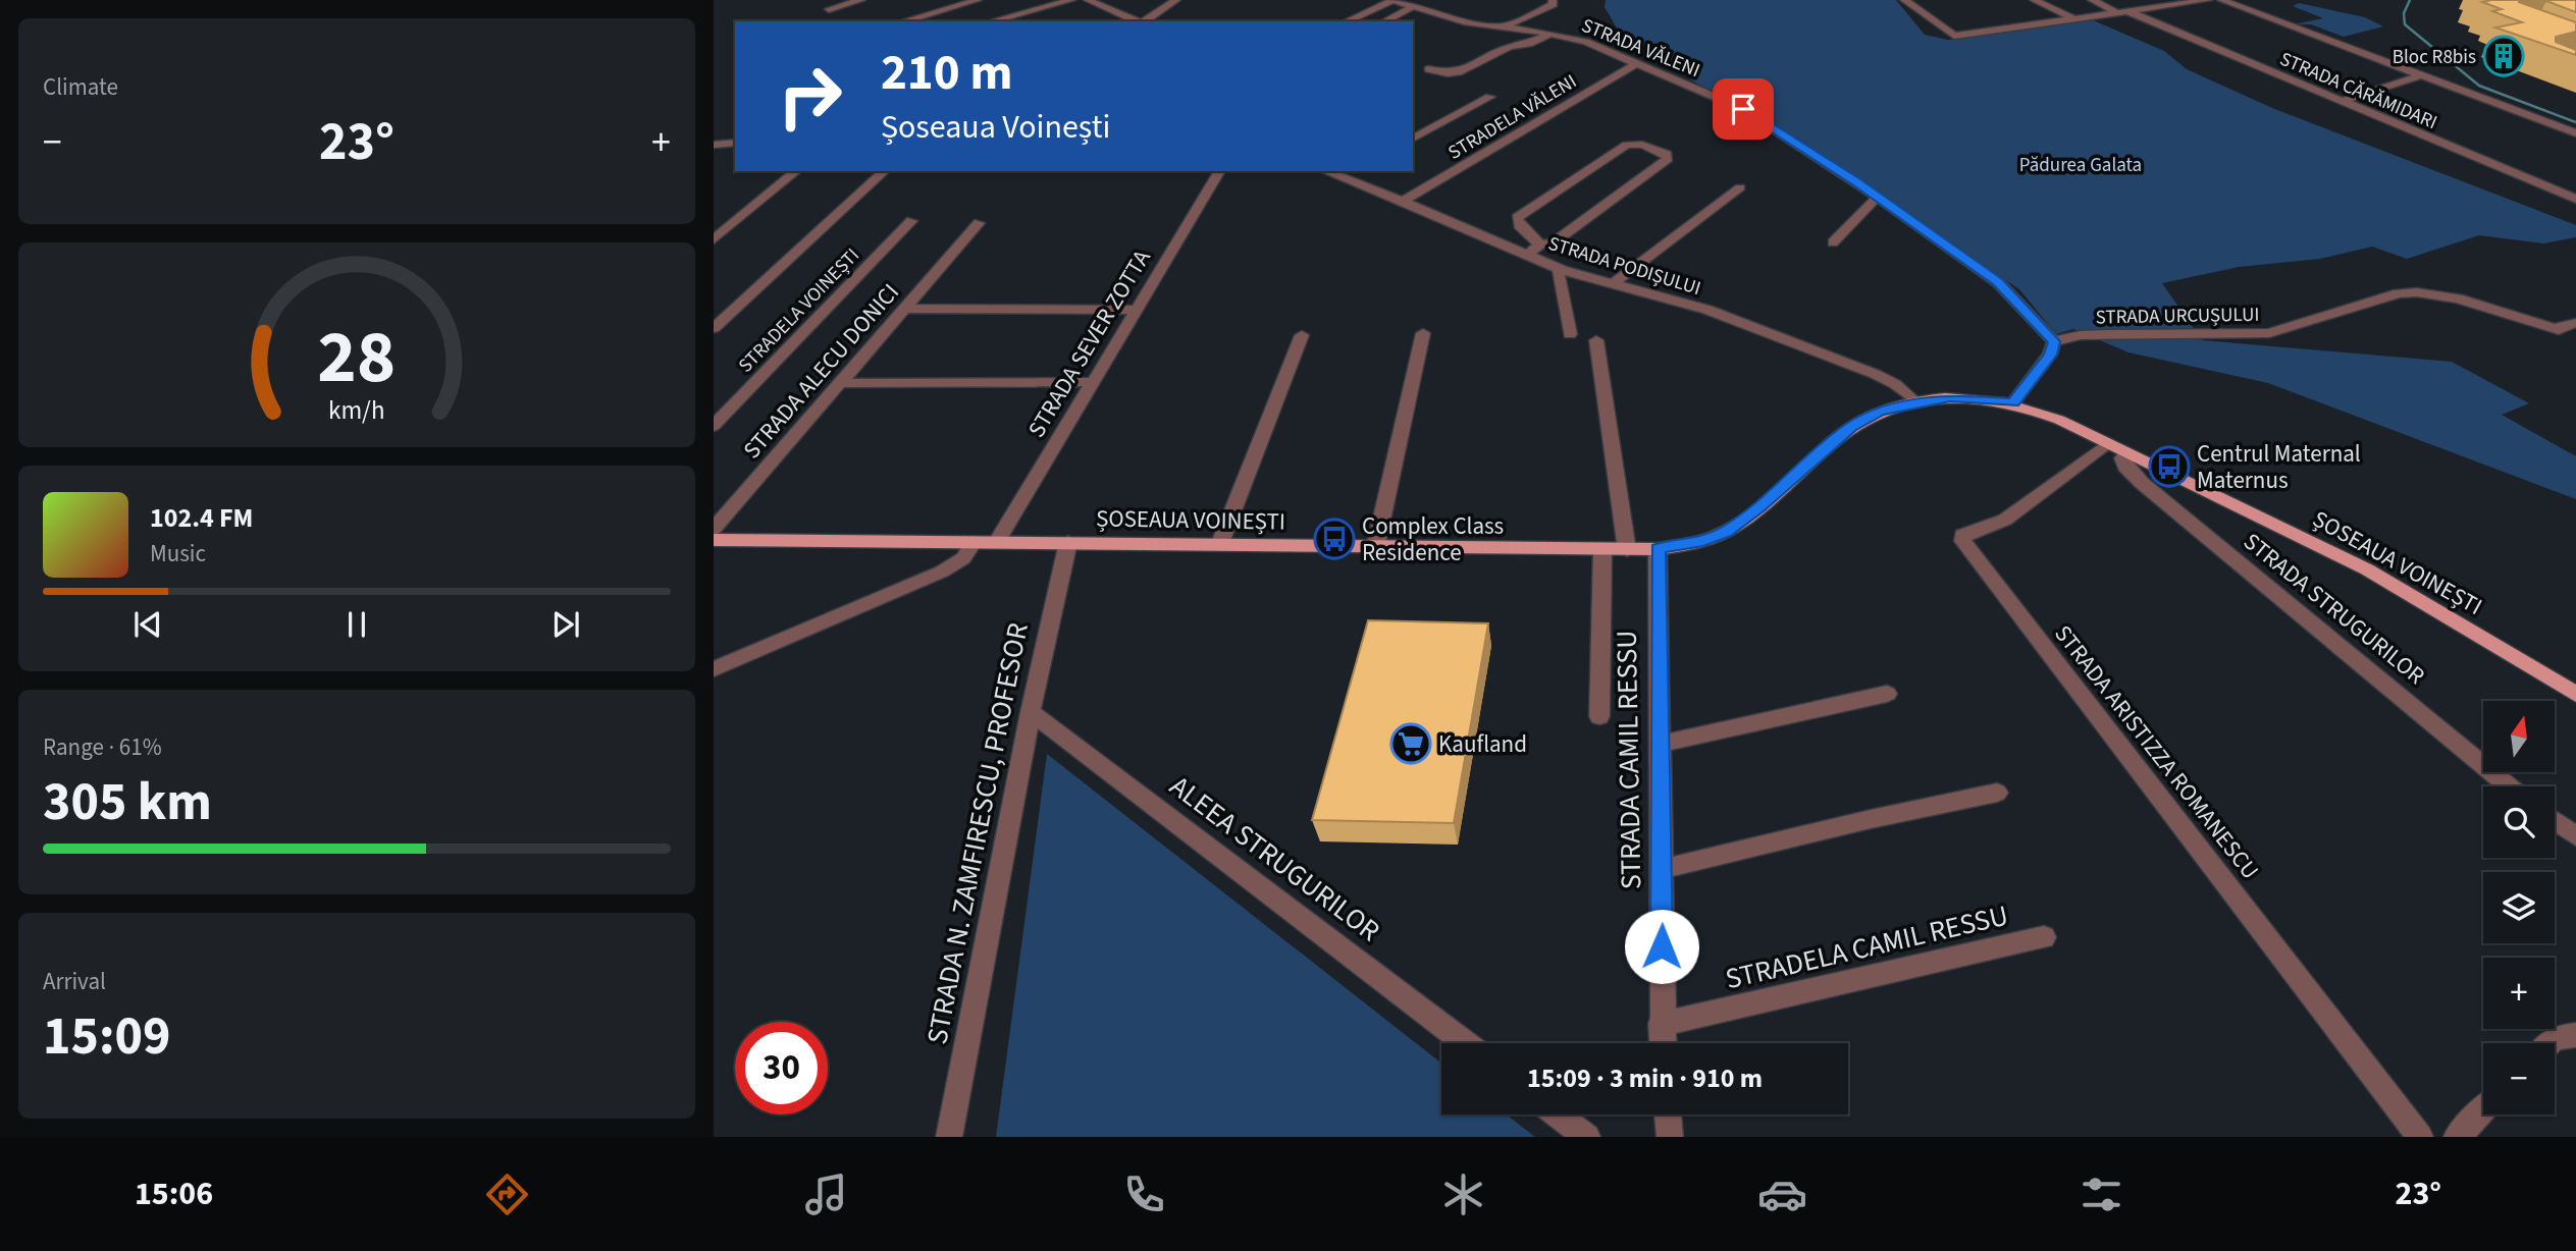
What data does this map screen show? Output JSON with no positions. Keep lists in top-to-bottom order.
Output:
{
  "streets": {
    "main road": ["ȘOSEAUA VOINEȘTI"],
    "street": [
      "STRADA VĂLENI",
      "STRADA CĂRĂMIDARI",
      "STRADELA VĂLENI",
      "STRADA PODIȘULUI",
      "STRADELA VOINEȘTI",
      "STRADA URCUȘULUI",
      "STRADA SEVER ZOTTA",
      "STRADA ALECU DONICI",
      "STRADA STRUGURILOR",
      "STRADA ARISTIZZA ROMANESCU",
      "STRADA CAMIL RESSU",
      "STRADA N. ZAMFIRESCU, PROFESOR",
      "ALEEA STRUGURILOR",
      "STRADELA CAMIL RESSU"
    ]
  },
  "crossings": [
    ["STRADA VĂLENI", "STRADELA VĂLENI"],
    ["STRADA VĂLENI", "STRADA URCUȘULUI"],
    ["STRADELA VĂLENI", "STRADA PODIȘULUI"],
    ["STRADA PODIȘULUI", "ȘOSEAUA VOINEȘTI"],
    ["STRADA SEVER ZOTTA", "ȘOSEAUA VOINEȘTI"],
    ["ȘOSEAUA VOINEȘTI", "STRADA STRUGURILOR"],
    ["ȘOSEAUA VOINEȘTI", "STRADA ARISTIZZA ROMANESCU"],
    ["ȘOSEAUA VOINEȘTI", "STRADA CAMIL RESSU"],
    ["ȘOSEAUA VOINEȘTI", "STRADA N. ZAMFIRESCU, PROFESOR"],
    ["STRADA CAMIL RESSU", "STRADELA CAMIL RESSU"],
    ["STRADA N. ZAMFIRESCU, PROFESOR", "ALEEA STRUGURILOR"]
  ],
  "parks": ["Pădurea Galata"],
  "places": {
    "building": ["Bloc R8bis"],
    "bus stop": ["Centrul Maternal Maternus", "Complex Class Residence"],
    "supermarket": ["Kaufland"]
  },
  "north": "top",
  "page": {
    "tile": [
      "Climate",
      ["Range · 61%", "305 km"],
      ["Arrival", "15:09"]
    ],
    "turn": ["210 m", "Șoseaua Voinești"],
    "heat": ["−", "23°", "+"],
    "song": ["102.4 FM", "Music"],
    "map_buttons": ["+", "−"],
    "limit": "30",
    "trip": "15:09 · 3 min · 910 m",
    "tabs": ["15:06", "23°"],
    "gauge": ["28", "km/h"]
  }
}
